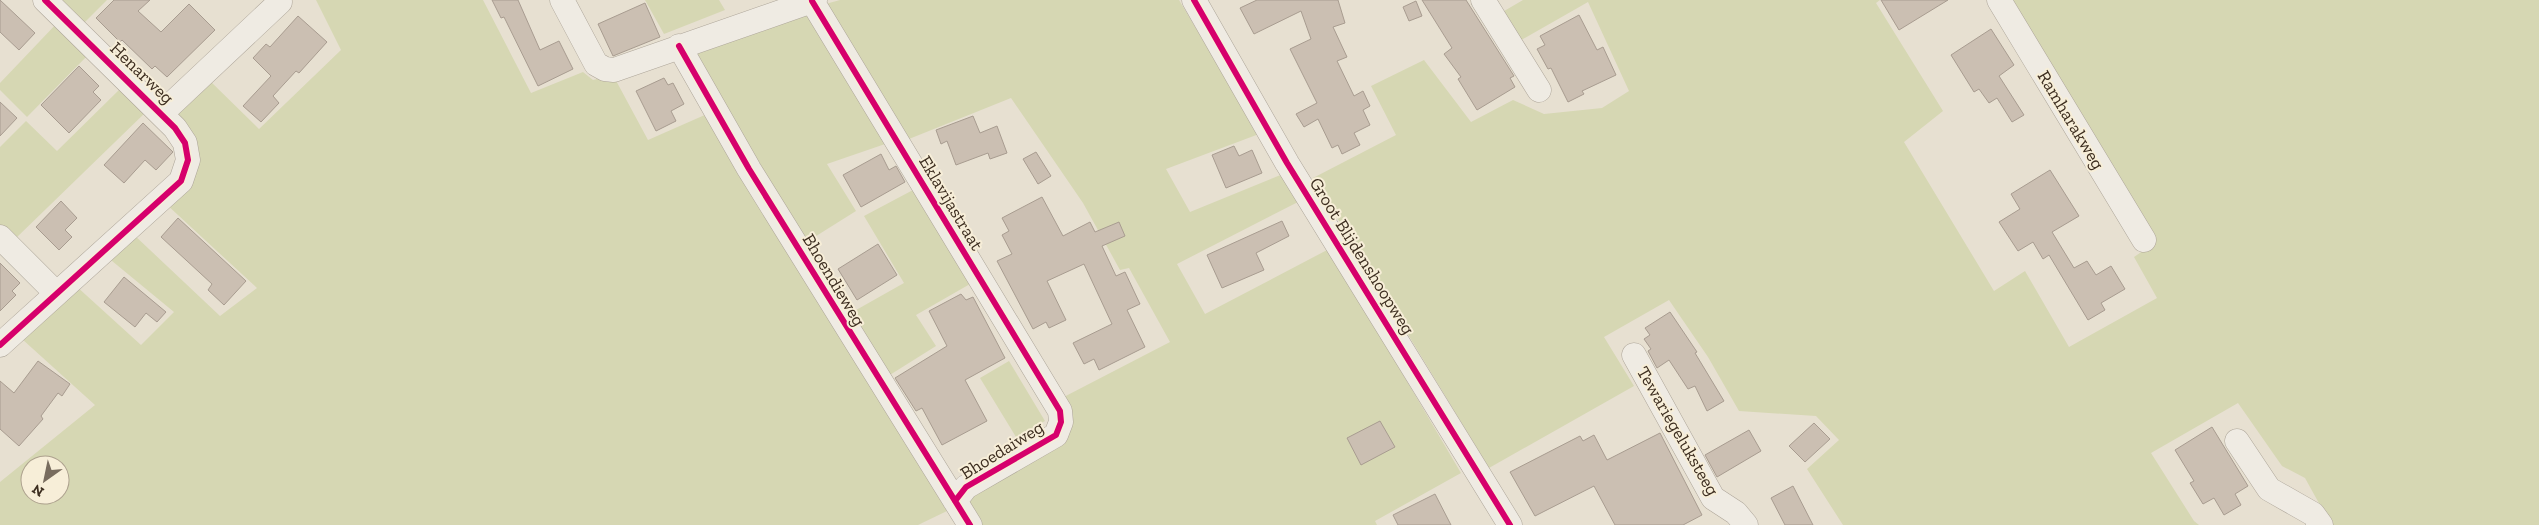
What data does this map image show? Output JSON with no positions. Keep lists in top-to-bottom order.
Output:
{
  "streets": {
    "street": [
      "Henarweg",
      "Ramharakweg",
      "Eklavijastraat",
      "Groot Blijdenshoopweg",
      "Bhoendieweg",
      "Tewariegeluksteeg",
      "Bhoedaiweg"
    ]
  },
  "crossings": [
    ["Eklavijastraat", "Bhoedaiweg"],
    ["Bhoendieweg", "Bhoedaiweg"]
  ],
  "north": "bottom left"
}
